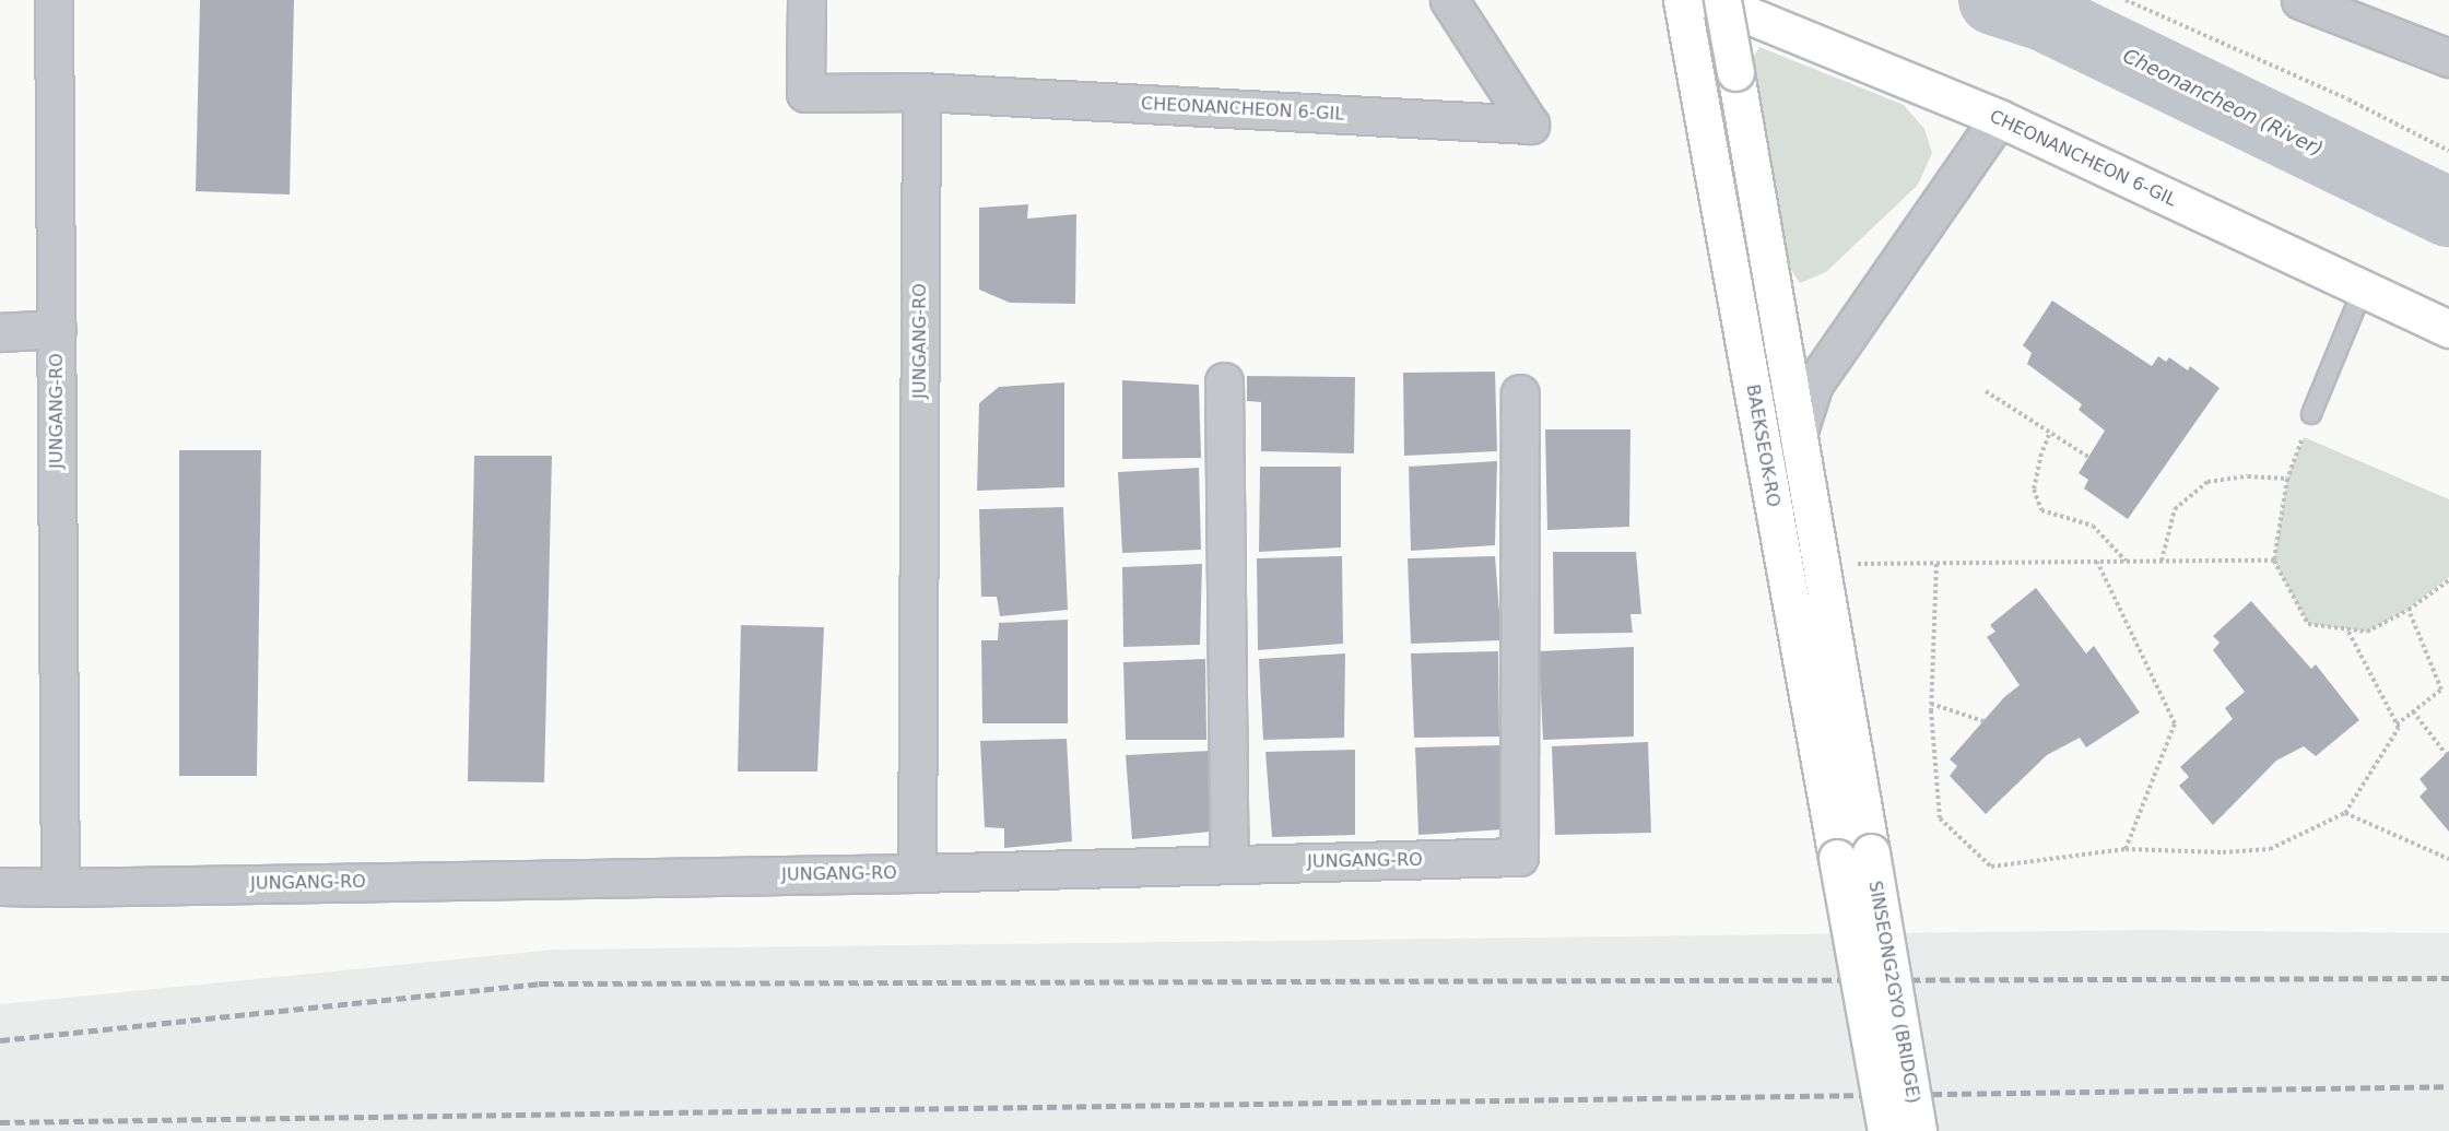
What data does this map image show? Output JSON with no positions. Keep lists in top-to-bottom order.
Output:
{
  "streets": {
    "main road": ["CHEONANCHEON 6-GIL", "BAEKSEOK-RO", "SINSEONG2GYO (BRIDGE)"],
    "street": ["JUNGANG-RO"]
  },
  "crossings": [
    ["CHEONANCHEON 6-GIL", "JUNGANG-RO"],
    ["BAEKSEOK-RO", "SINSEONG2GYO (BRIDGE)"]
  ],
  "water": ["Cheonancheon (River)"]
}
